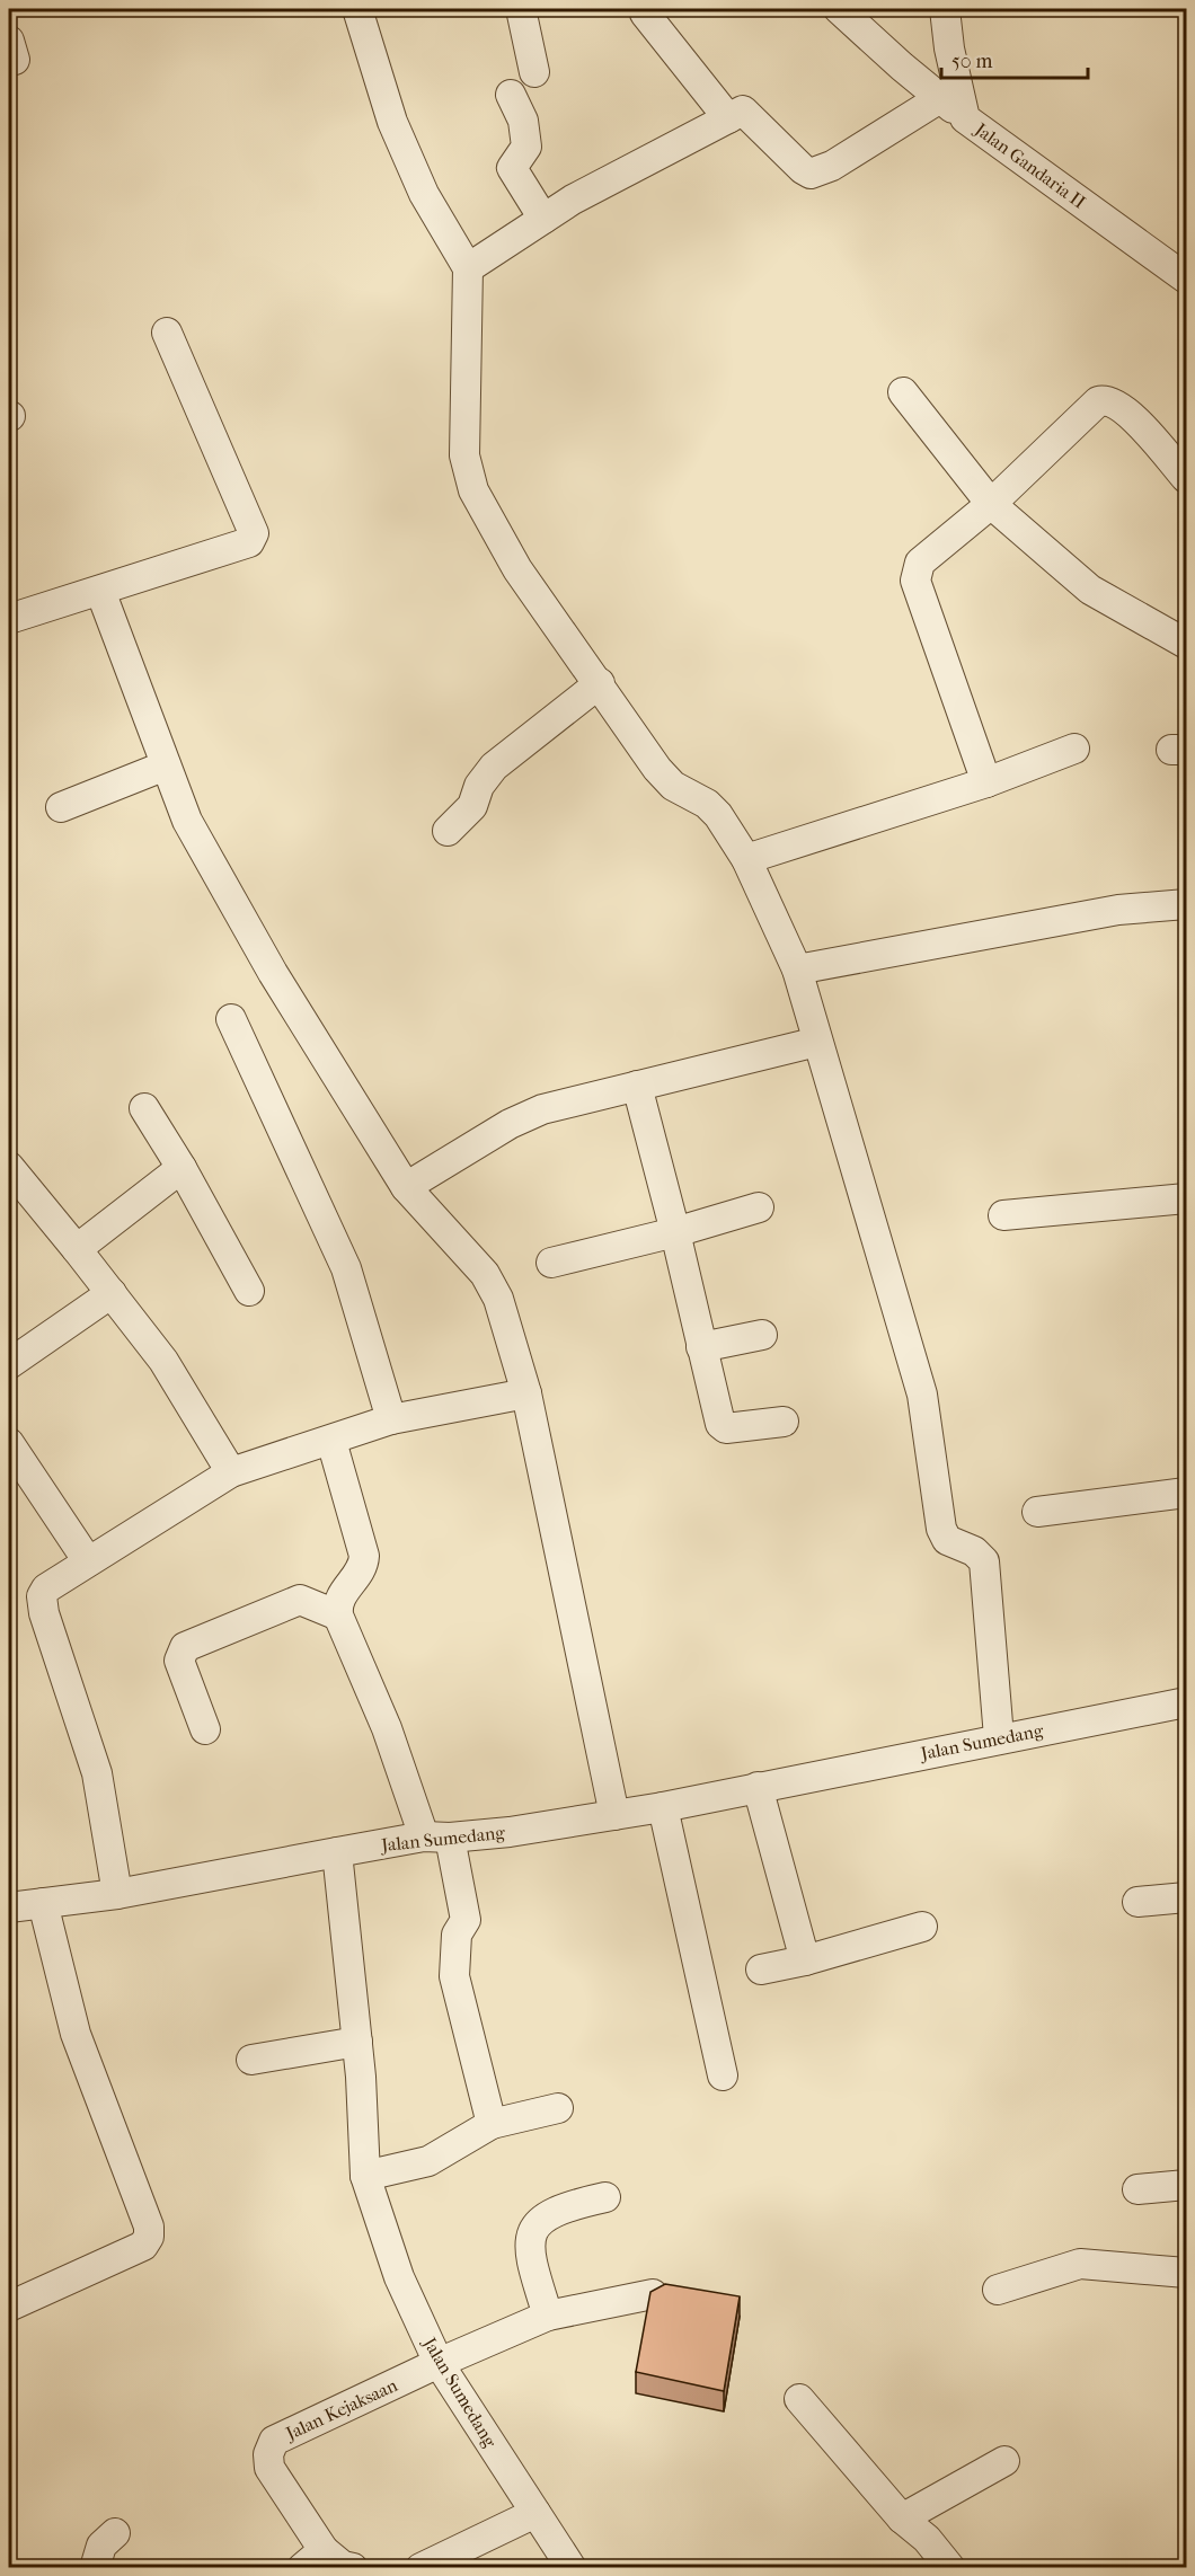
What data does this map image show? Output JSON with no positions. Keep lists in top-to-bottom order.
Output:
{
  "streets": {
    "street": ["Jalan Gandaria II", "Jalan Sumedang", "Jalan Kejaksaan"]
  },
  "crossings": [
    ["Jalan Sumedang", "Jalan Kejaksaan"]
  ],
  "scale_bar": "50 m"
}
